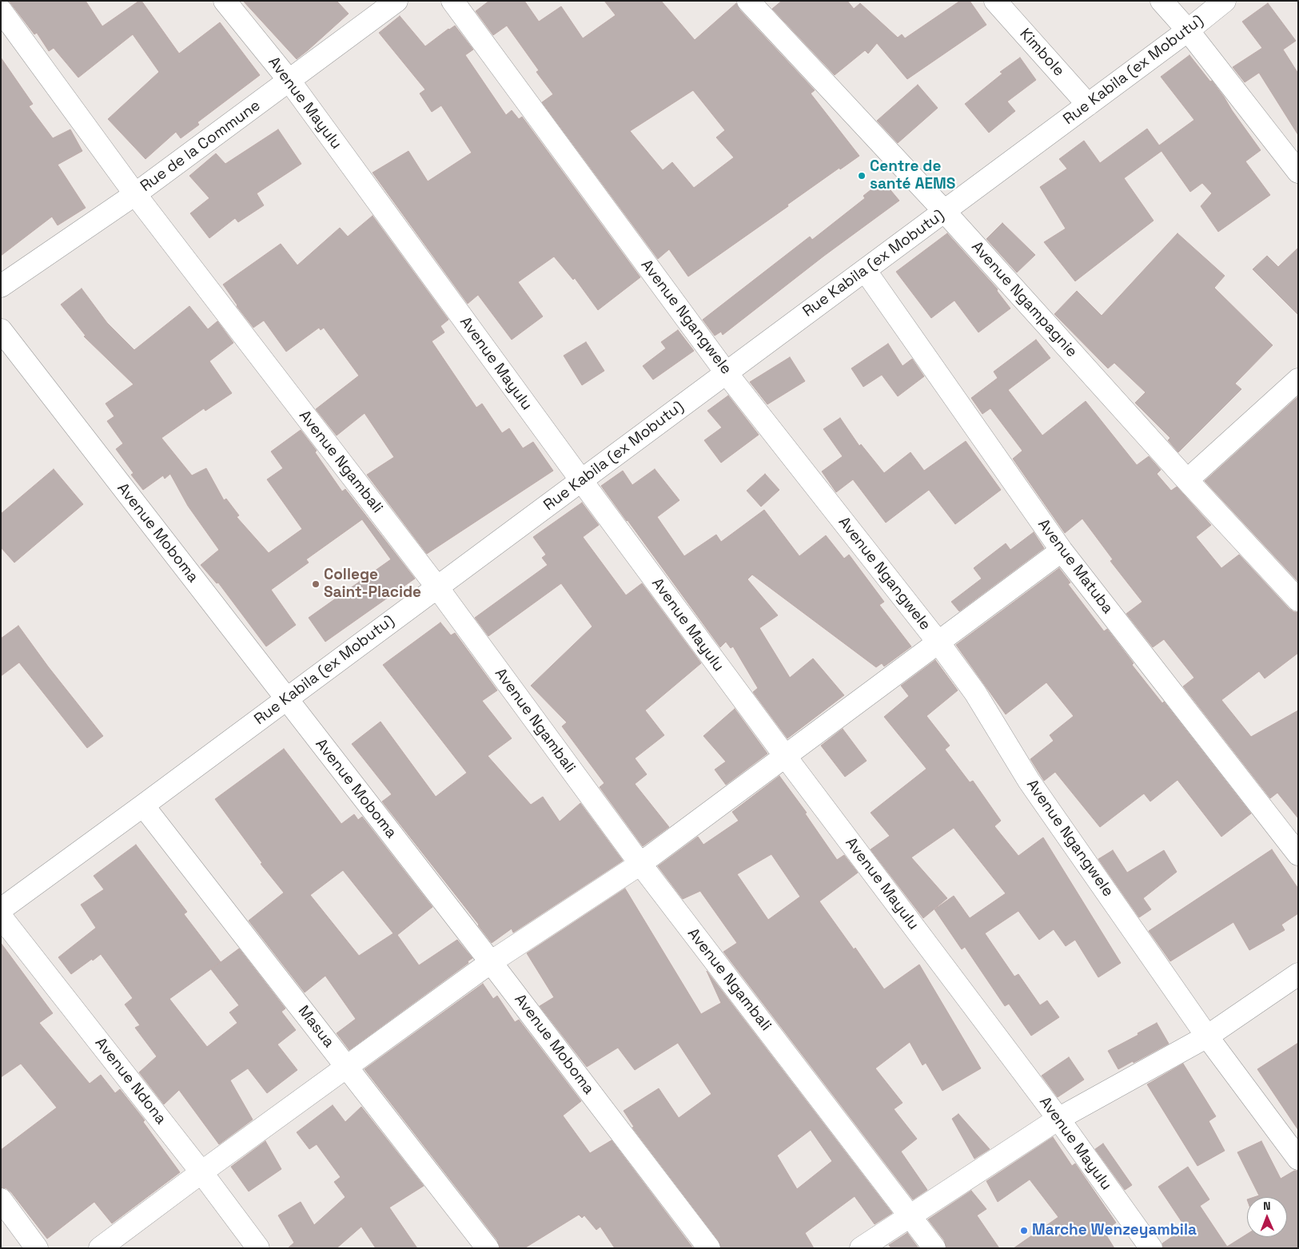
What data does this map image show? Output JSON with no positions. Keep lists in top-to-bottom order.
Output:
{
  "streets": {
    "street": [
      "Kimbole",
      "Rue Kabila (ex Mobutu)",
      "Avenue Mayulu",
      "Rue de la Commune",
      "Avenue Ngampagnie",
      "Avenue Ngangwele",
      "Avenue Ngambali",
      "Avenue Moboma",
      "Avenue Matuba",
      "Masua",
      "Avenue Ndona"
    ]
  },
  "crossings": [
    ["Kimbole", "Rue Kabila (ex Mobutu)"],
    ["Rue Kabila (ex Mobutu)", "Avenue Mayulu"],
    ["Rue Kabila (ex Mobutu)", "Avenue Ngampagnie"],
    ["Rue Kabila (ex Mobutu)", "Avenue Ngangwele"],
    ["Rue Kabila (ex Mobutu)", "Avenue Ngambali"],
    ["Rue Kabila (ex Mobutu)", "Avenue Moboma"],
    ["Rue Kabila (ex Mobutu)", "Avenue Matuba"],
    ["Rue Kabila (ex Mobutu)", "Masua"],
    ["Avenue Mayulu", "Rue de la Commune"],
    ["Rue de la Commune", "Avenue Ngambali"]
  ],
  "places": ["Centre de santé AEMS", "College Saint-Placide", "Marche Wenzeyambila"],
  "north": "top"
}
